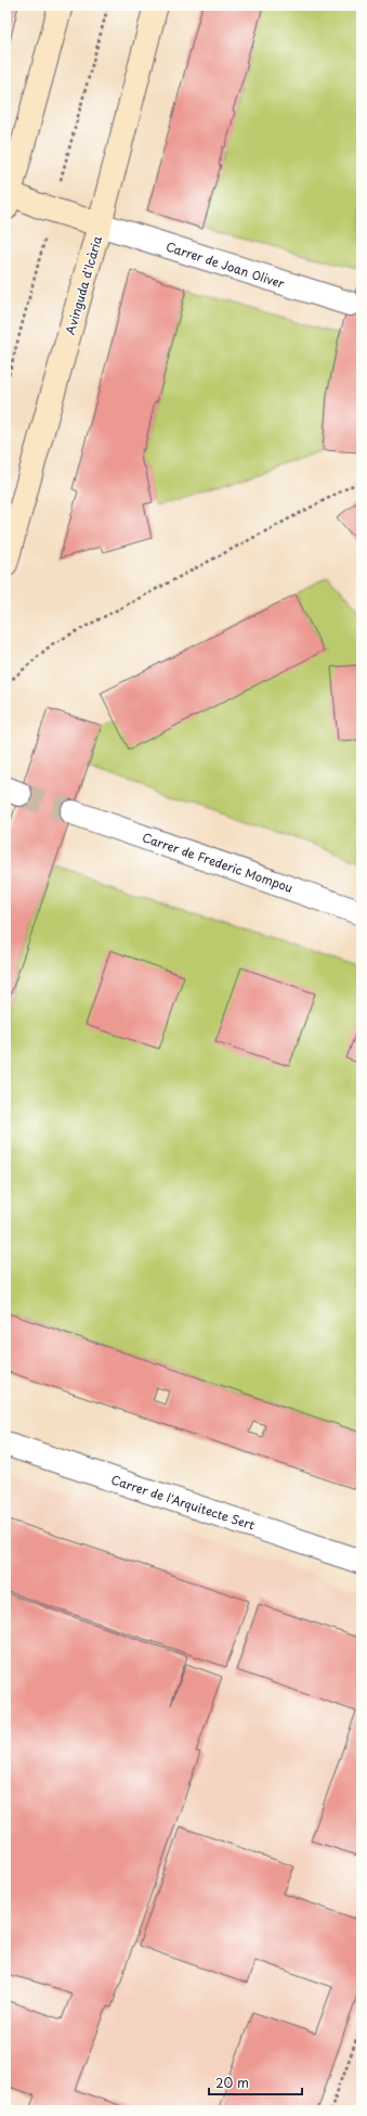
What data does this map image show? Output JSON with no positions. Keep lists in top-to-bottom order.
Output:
{
  "streets": {
    "street": [
      "Carrer de Joan Oliver",
      "Avinguda d'Icària",
      "Carrer de Frederic Mompou",
      "Carrer de l'Arquitecte Sert"
    ]
  },
  "crossings": [
    ["Carrer de Joan Oliver", "Avinguda d'Icària"]
  ],
  "scale_bar": "20 m"
}
